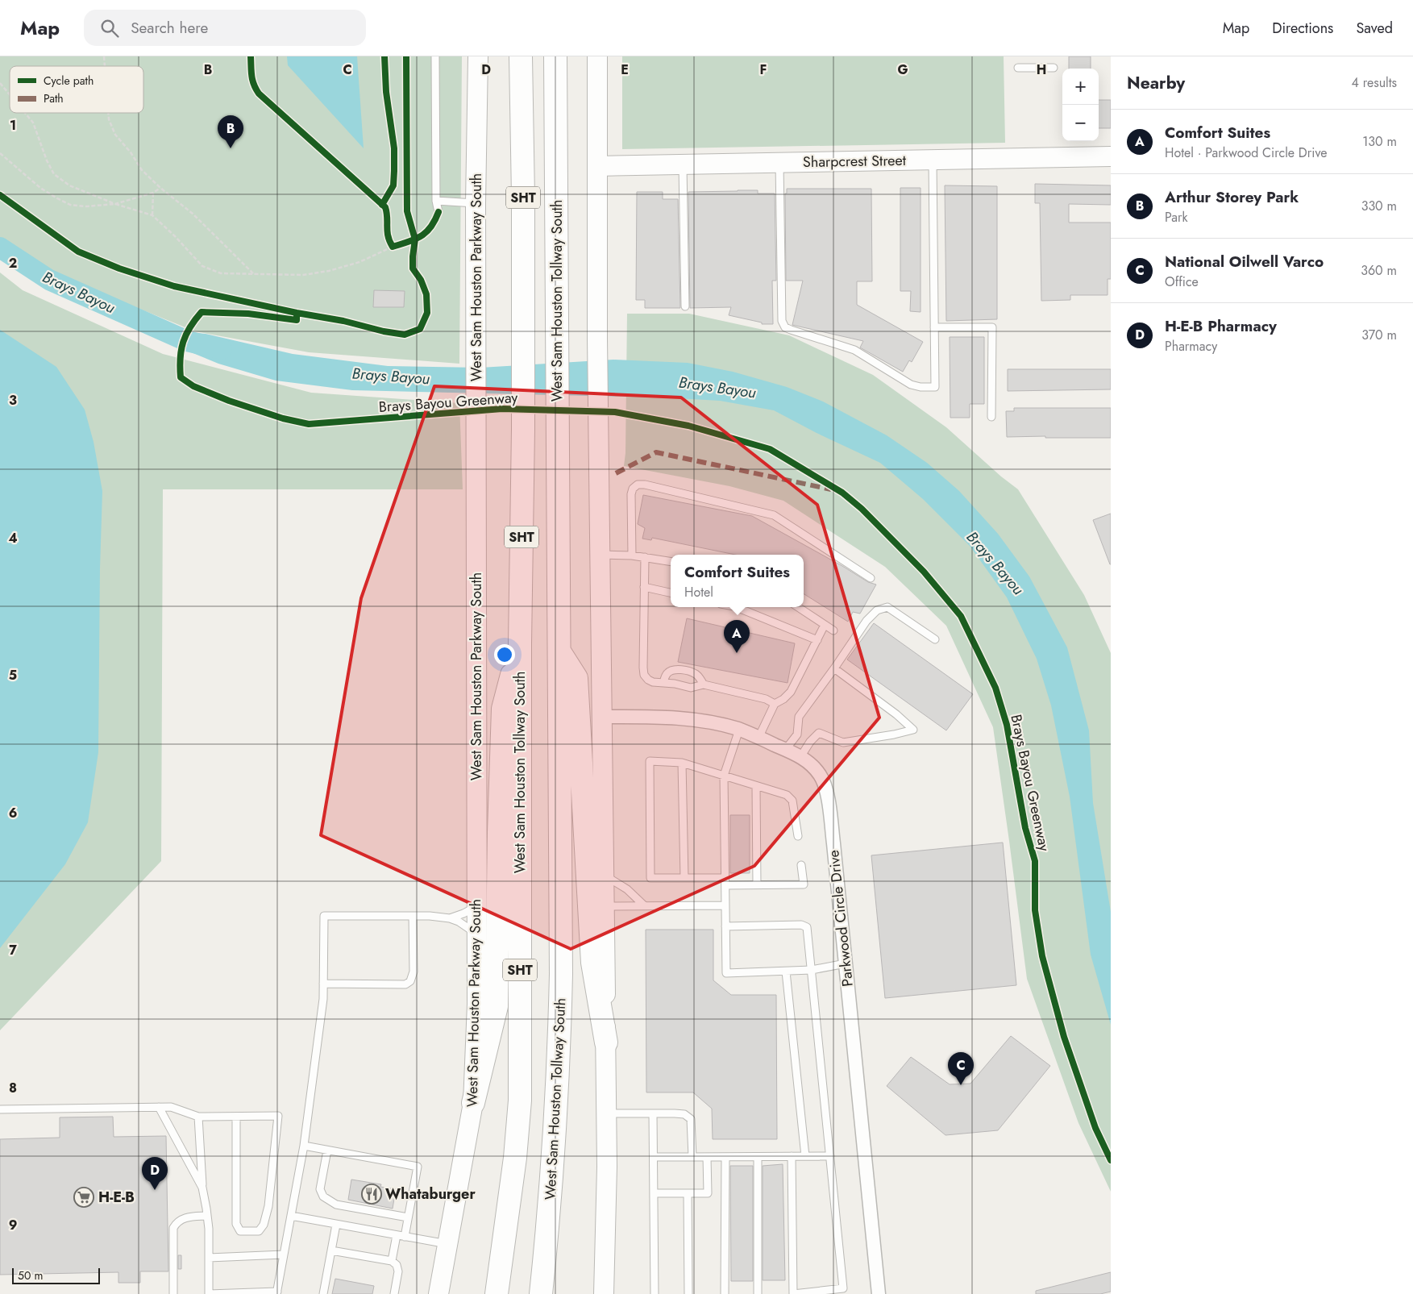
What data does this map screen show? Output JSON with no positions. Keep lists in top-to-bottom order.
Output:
{
  "streets": {
    "highway": ["SHT", "West Sam Houston Tollway South"],
    "main road": ["Sharpcrest Street", "West Sam Houston Parkway South"],
    "street": ["Parkwood Circle Drive"],
    "cycle path": ["Brays Bayou Greenway"]
  },
  "water": ["Brays Bayou"],
  "places": {
    "restaurant": ["Whataburger"],
    "supermarket": ["H-E-B"]
  },
  "legend": ["Cycle path", "Path"],
  "scale_bar": "50 m",
  "page": {
    "header": "Map",
    "search": "Search here",
    "nav": ["Map", "Directions", "Saved"],
    "heading": ["Nearby", "4 results"],
    "map_buttons": ["+", "−"],
    "list": [
      {
        "mark": "A",
        "name": "Comfort Suites",
        "note": "Hotel · Parkwood Circle Drive",
        "value": "130 m"
      },
      {
        "mark": "B",
        "name": "Arthur Storey Park",
        "note": "Park",
        "value": "330 m"
      },
      {
        "mark": "C",
        "name": "National Oilwell Varco",
        "note": "Office",
        "value": "360 m"
      },
      {
        "mark": "D",
        "name": "H-E-B Pharmacy",
        "note": "Pharmacy",
        "value": "370 m"
      }
    ],
    "pins": [
      "B",
      "A",
      "C",
      "D"
    ],
    "popup": ["Comfort Suites", "Hotel"],
    "scale": "50 m"
  },
  "grid": {
    "columns": [
      "B",
      "C",
      "D",
      "E",
      "F",
      "G",
      "H"
    ],
    "rows": [
      "1",
      "2",
      "3",
      "4",
      "5",
      "6",
      "7",
      "8",
      "9"
    ]
  }
}
